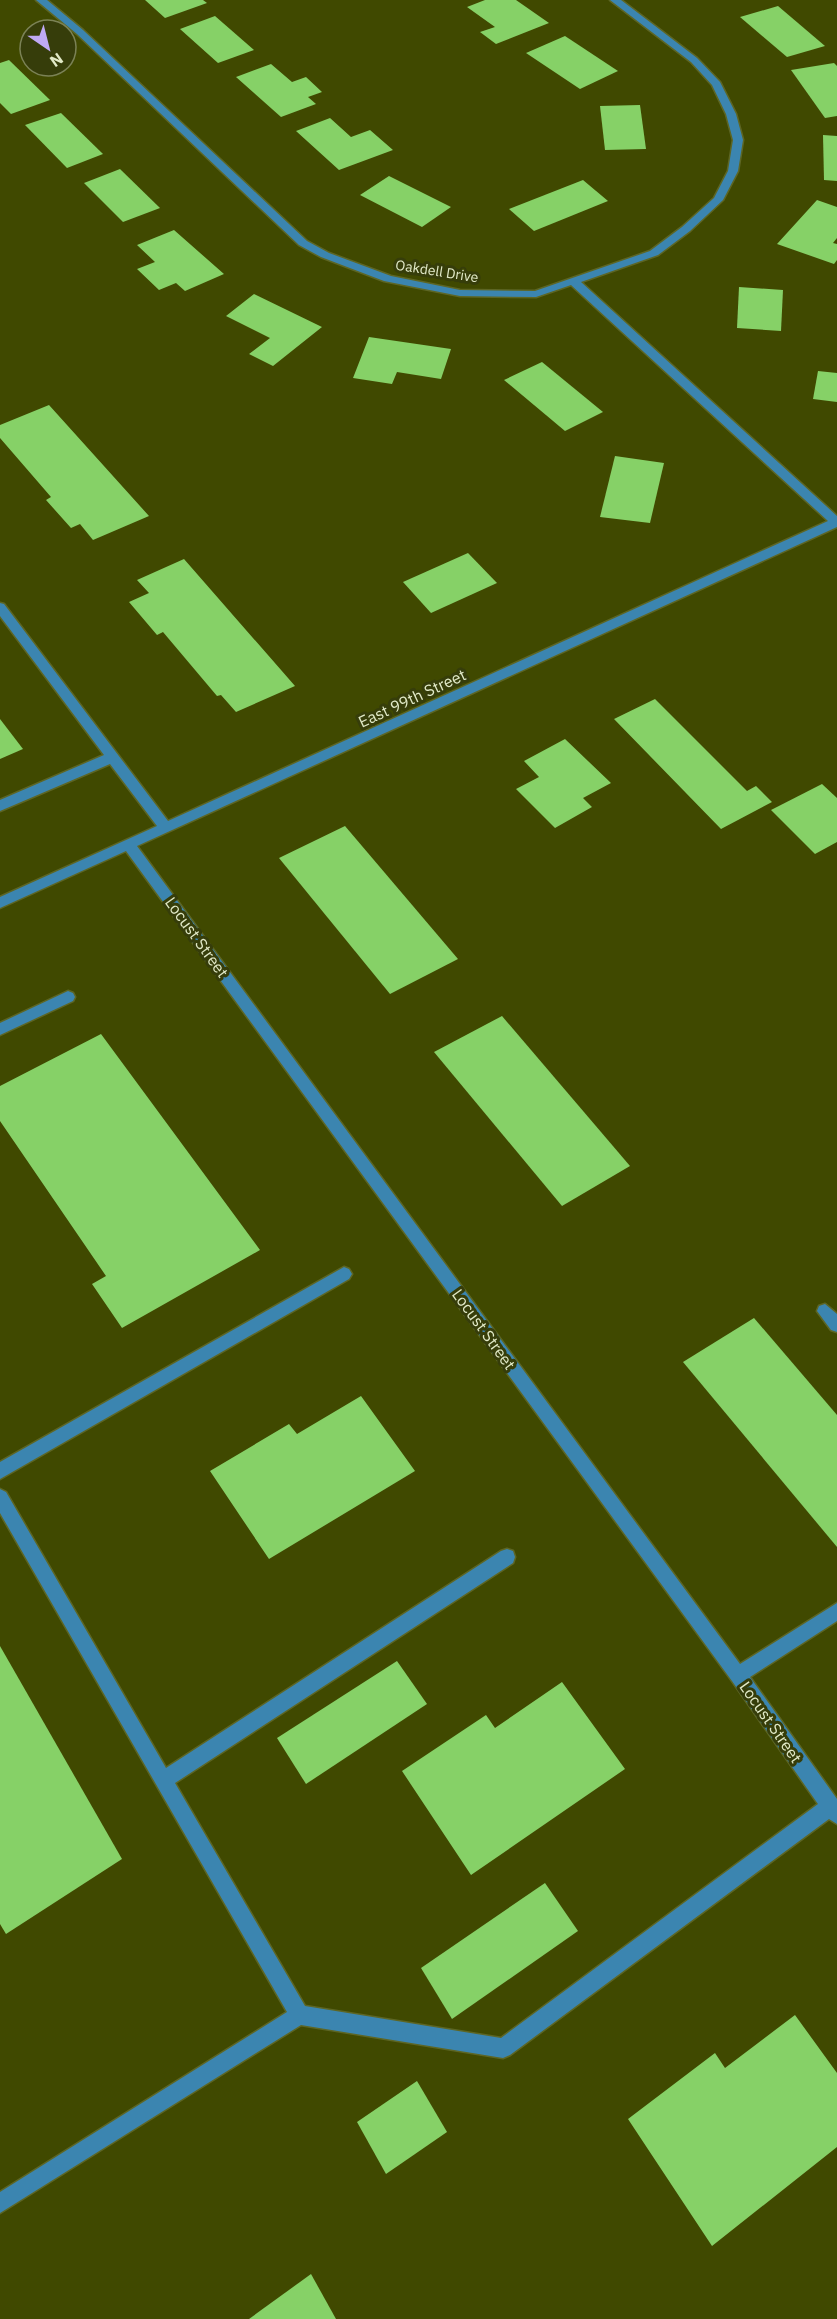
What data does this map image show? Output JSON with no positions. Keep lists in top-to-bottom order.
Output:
{
  "streets": {
    "street": ["Oakdell Drive", "East 99th Street", "Locust Street"]
  },
  "crossings": [
    ["East 99th Street", "Locust Street"]
  ],
  "north": "bottom right"
}
